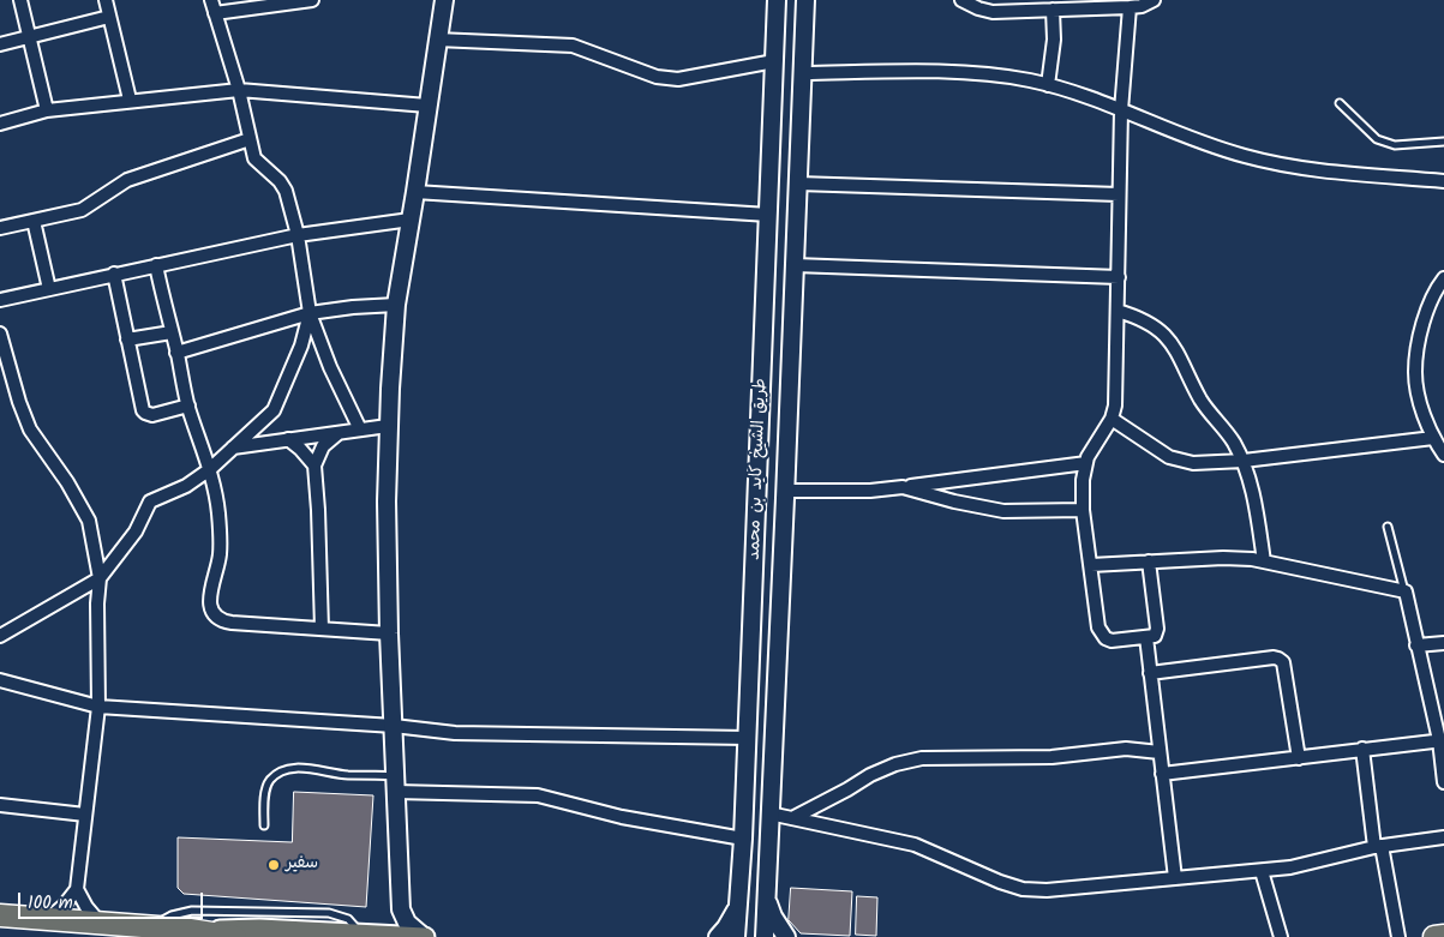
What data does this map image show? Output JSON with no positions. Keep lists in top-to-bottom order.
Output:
{
  "streets": {
    "main road": ["طريق الشيخ كايد بن محمد"]
  },
  "places": ["سفير"],
  "scale_bar": "100 m"
}
